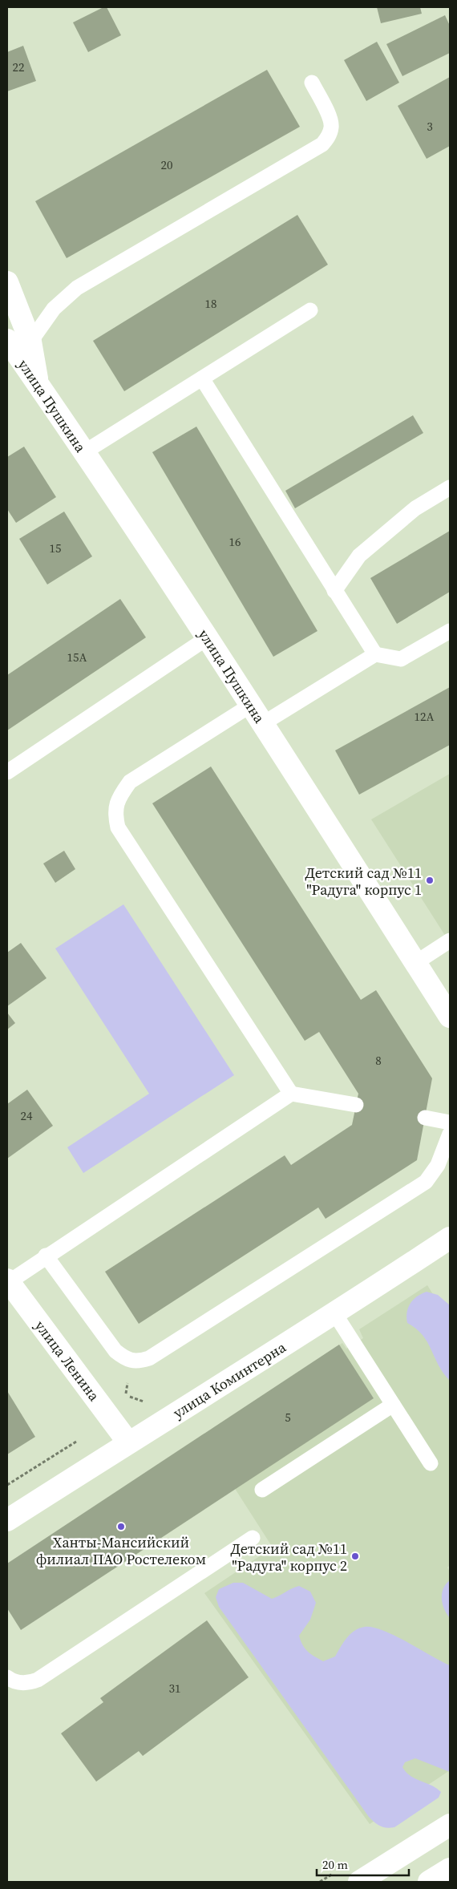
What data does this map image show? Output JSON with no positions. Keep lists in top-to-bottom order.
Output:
{
  "streets": {
    "street": ["улица Пушкина", "улица Ленина", "улица Коминтерна"]
  },
  "crossings": [
    ["улица Ленина", "улица Коминтерна"]
  ],
  "places": ["Детский сад №11 \"Радуга\" корпус 1", "Ханты-Мансийский филиал ПАО Ростелеком", "Детский сад №11 \"Радуга\" корпус 2"],
  "house_numbers": [
    "22",
    "3",
    "20",
    "18",
    "16",
    "15",
    "15А",
    "12А",
    "8",
    "24",
    "5",
    "31"
  ],
  "scale_bar": "20 m"
}
